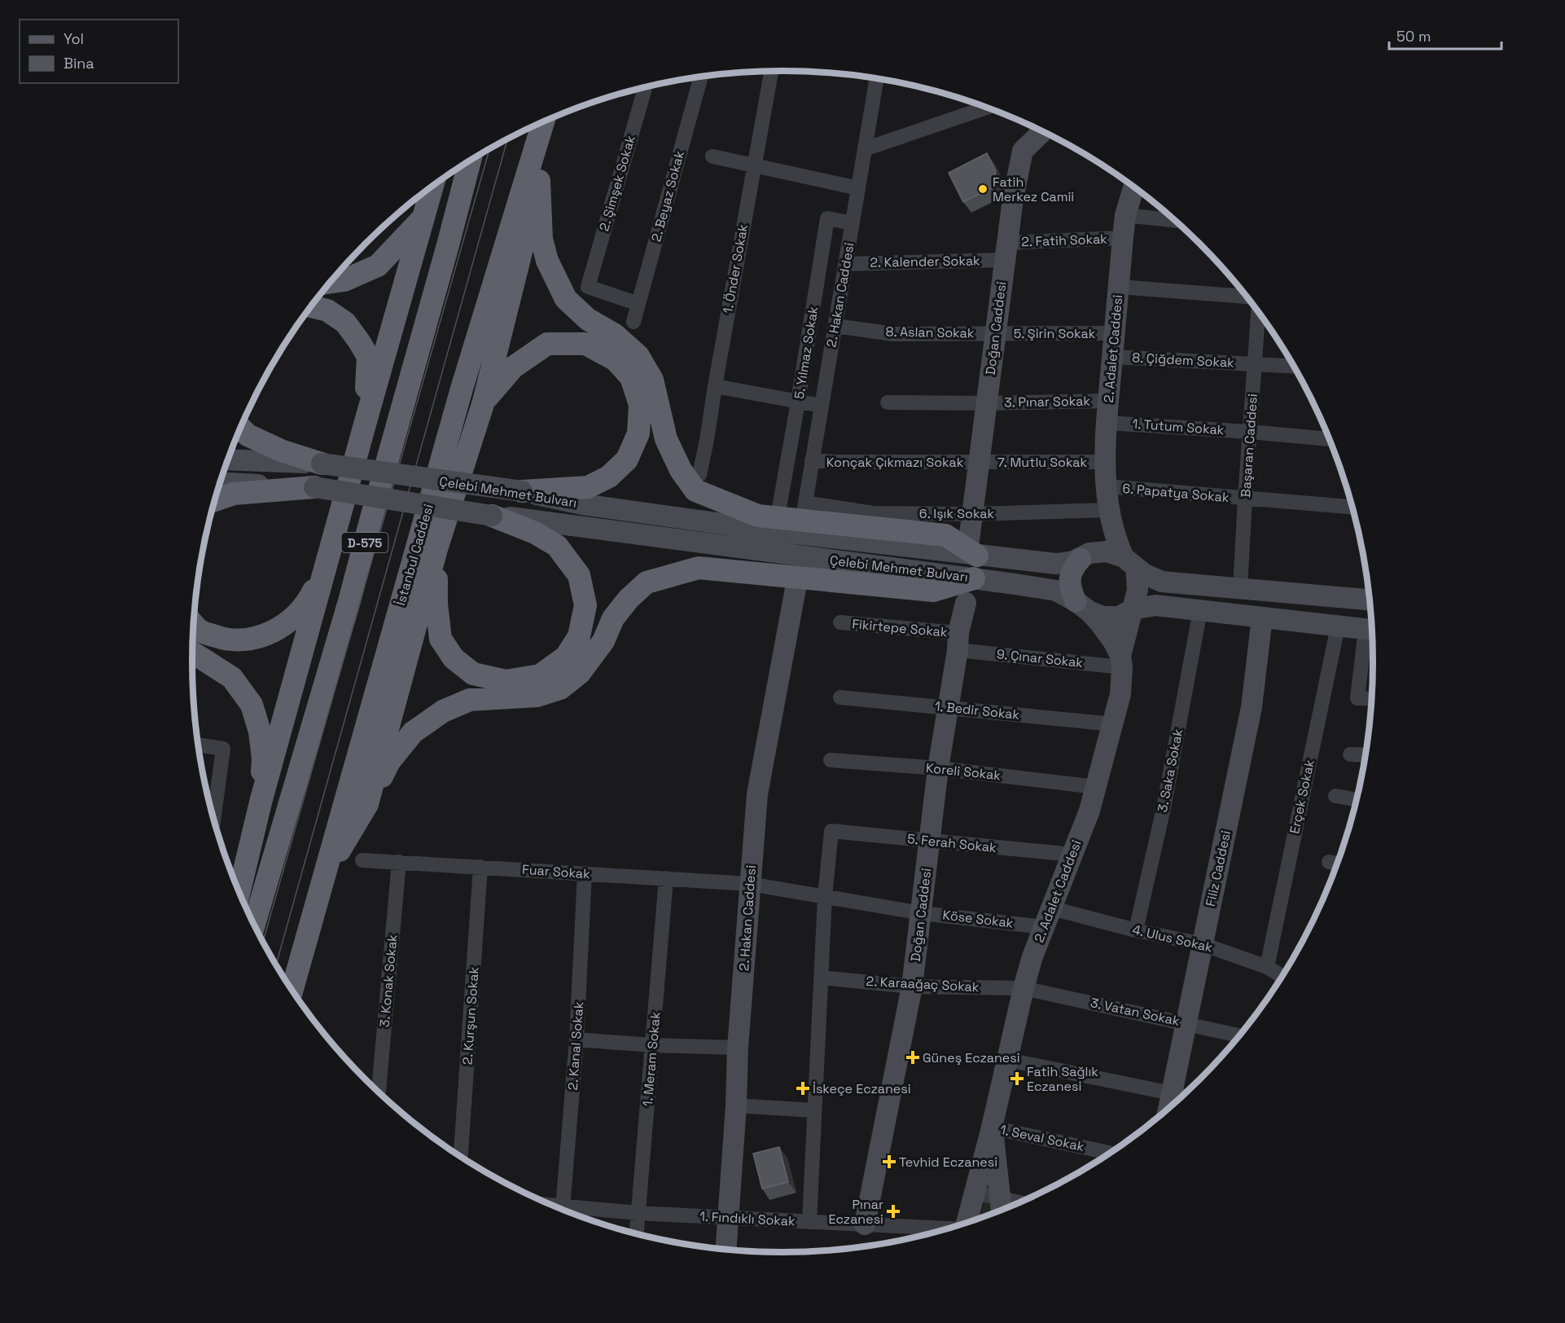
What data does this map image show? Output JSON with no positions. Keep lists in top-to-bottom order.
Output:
{
  "streets": {
    "highway": ["D-575", "İstanbul Caddesi"],
    "main road": [
      "2. Hakan Caddesi",
      "Doğan Caddesi",
      "2. Adalet Caddesi",
      "Çelebi Mehmet Bulvarı",
      "Filiz Caddesi"
    ],
    "street": [
      "2. Şimşek Sokak",
      "2. Beyaz Sokak",
      "2. Fatih Sokak",
      "2. Kalender Sokak",
      "1. Önder Sokak",
      "8. Aslan Sokak",
      "5. Şirin Sokak",
      "5. Yılmaz Sokak",
      "8. Çiğdem Sokak",
      "3. Pınar Sokak",
      "1. Tutum Sokak",
      "Başaran Caddesi",
      "Konçak Çıkmazı Sokak",
      "7. Mutlu Sokak",
      "6. Papatya Sokak",
      "6. Işık Sokak",
      "Fikirtepe Sokak",
      "9. Çınar Sokak",
      "1. Bedir Sokak",
      "3. Saka Sokak",
      "Koreli Sokak",
      "Erçek Sokak",
      "5. Ferah Sokak",
      "Fuar Sokak",
      "Köse Sokak",
      "4. Ulus Sokak",
      "3. Konak Sokak",
      "2. Karaağaç Sokak",
      "3. Vatan Sokak",
      "2. Kurşun Sokak",
      "2. Kanal Sokak",
      "1. Meram Sokak",
      "1. Seval Sokak",
      "1. Fındıklı Sokak"
    ]
  },
  "crossings": [
    ["2. Şimşek Sokak", "2. Beyaz Sokak"],
    ["2. Fatih Sokak", "2. Kalender Sokak"],
    ["2. Fatih Sokak", "Doğan Caddesi"],
    ["2. Fatih Sokak", "2. Adalet Caddesi"],
    ["2. Kalender Sokak", "2. Hakan Caddesi"],
    ["2. Kalender Sokak", "Doğan Caddesi"],
    ["2. Hakan Caddesi", "8. Aslan Sokak"],
    ["2. Hakan Caddesi", "5. Yılmaz Sokak"],
    ["2. Hakan Caddesi", "Konçak Çıkmazı Sokak"],
    ["2. Hakan Caddesi", "6. Işık Sokak"],
    ["2. Hakan Caddesi", "Fuar Sokak"],
    ["2. Hakan Caddesi", "1. Fındıklı Sokak"],
    ["Doğan Caddesi", "8. Aslan Sokak"],
    ["Doğan Caddesi", "5. Şirin Sokak"],
    ["Doğan Caddesi", "3. Pınar Sokak"],
    ["Doğan Caddesi", "Konçak Çıkmazı Sokak"],
    ["Doğan Caddesi", "7. Mutlu Sokak"],
    ["Doğan Caddesi", "Çelebi Mehmet Bulvarı"],
    ["Doğan Caddesi", "6. Işık Sokak"],
    ["Doğan Caddesi", "Fikirtepe Sokak"],
    ["Doğan Caddesi", "9. Çınar Sokak"],
    ["Doğan Caddesi", "1. Bedir Sokak"],
    ["Doğan Caddesi", "Koreli Sokak"],
    ["Doğan Caddesi", "5. Ferah Sokak"],
    ["Doğan Caddesi", "Köse Sokak"],
    ["Doğan Caddesi", "2. Karaağaç Sokak"],
    ["Doğan Caddesi", "1. Fındıklı Sokak"],
    ["8. Aslan Sokak", "5. Şirin Sokak"],
    ["5. Şirin Sokak", "2. Adalet Caddesi"],
    ["2. Adalet Caddesi", "8. Çiğdem Sokak"],
    ["2. Adalet Caddesi", "3. Pınar Sokak"],
    ["2. Adalet Caddesi", "1. Tutum Sokak"],
    ["2. Adalet Caddesi", "7. Mutlu Sokak"],
    ["2. Adalet Caddesi", "Çelebi Mehmet Bulvarı"],
    ["2. Adalet Caddesi", "6. Papatya Sokak"],
    ["2. Adalet Caddesi", "6. Işık Sokak"],
    ["2. Adalet Caddesi", "9. Çınar Sokak"],
    ["2. Adalet Caddesi", "1. Bedir Sokak"],
    ["2. Adalet Caddesi", "Koreli Sokak"],
    ["2. Adalet Caddesi", "5. Ferah Sokak"],
    ["2. Adalet Caddesi", "Köse Sokak"],
    ["2. Adalet Caddesi", "4. Ulus Sokak"],
    ["2. Adalet Caddesi", "2. Karaağaç Sokak"],
    ["2. Adalet Caddesi", "3. Vatan Sokak"],
    ["2. Adalet Caddesi", "1. Seval Sokak"],
    ["8. Çiğdem Sokak", "Başaran Caddesi"],
    ["1. Tutum Sokak", "Başaran Caddesi"],
    ["Başaran Caddesi", "Çelebi Mehmet Bulvarı"],
    ["Başaran Caddesi", "6. Papatya Sokak"],
    ["Konçak Çıkmazı Sokak", "7. Mutlu Sokak"],
    ["Çelebi Mehmet Bulvarı", "3. Saka Sokak"],
    ["Çelebi Mehmet Bulvarı", "Erçek Sokak"],
    ["Çelebi Mehmet Bulvarı", "Filiz Caddesi"],
    ["Fikirtepe Sokak", "9. Çınar Sokak"],
    ["3. Saka Sokak", "4. Ulus Sokak"],
    ["Erçek Sokak", "4. Ulus Sokak"],
    ["5. Ferah Sokak", "Fuar Sokak"],
    ["5. Ferah Sokak", "Köse Sokak"],
    ["Filiz Caddesi", "4. Ulus Sokak"],
    ["Filiz Caddesi", "3. Vatan Sokak"],
    ["Fuar Sokak", "Köse Sokak"],
    ["Fuar Sokak", "3. Konak Sokak"],
    ["Fuar Sokak", "2. Kurşun Sokak"],
    ["Fuar Sokak", "2. Kanal Sokak"],
    ["Fuar Sokak", "1. Meram Sokak"],
    ["Köse Sokak", "4. Ulus Sokak"],
    ["2. Karaağaç Sokak", "3. Vatan Sokak"],
    ["1. Meram Sokak", "1. Fındıklı Sokak"]
  ],
  "places": {
    "other": ["Fatih Merkez Camii"],
    "health": [
      "Güneş Eczanesi",
      "Fatih Sağlık Eczanesi",
      "İskeçe Eczanesi",
      "Tevhid Eczanesi",
      "Pınar Eczanesi"
    ]
  },
  "legend": ["Yol", "Bina"],
  "scale_bar": "50 m"
}
